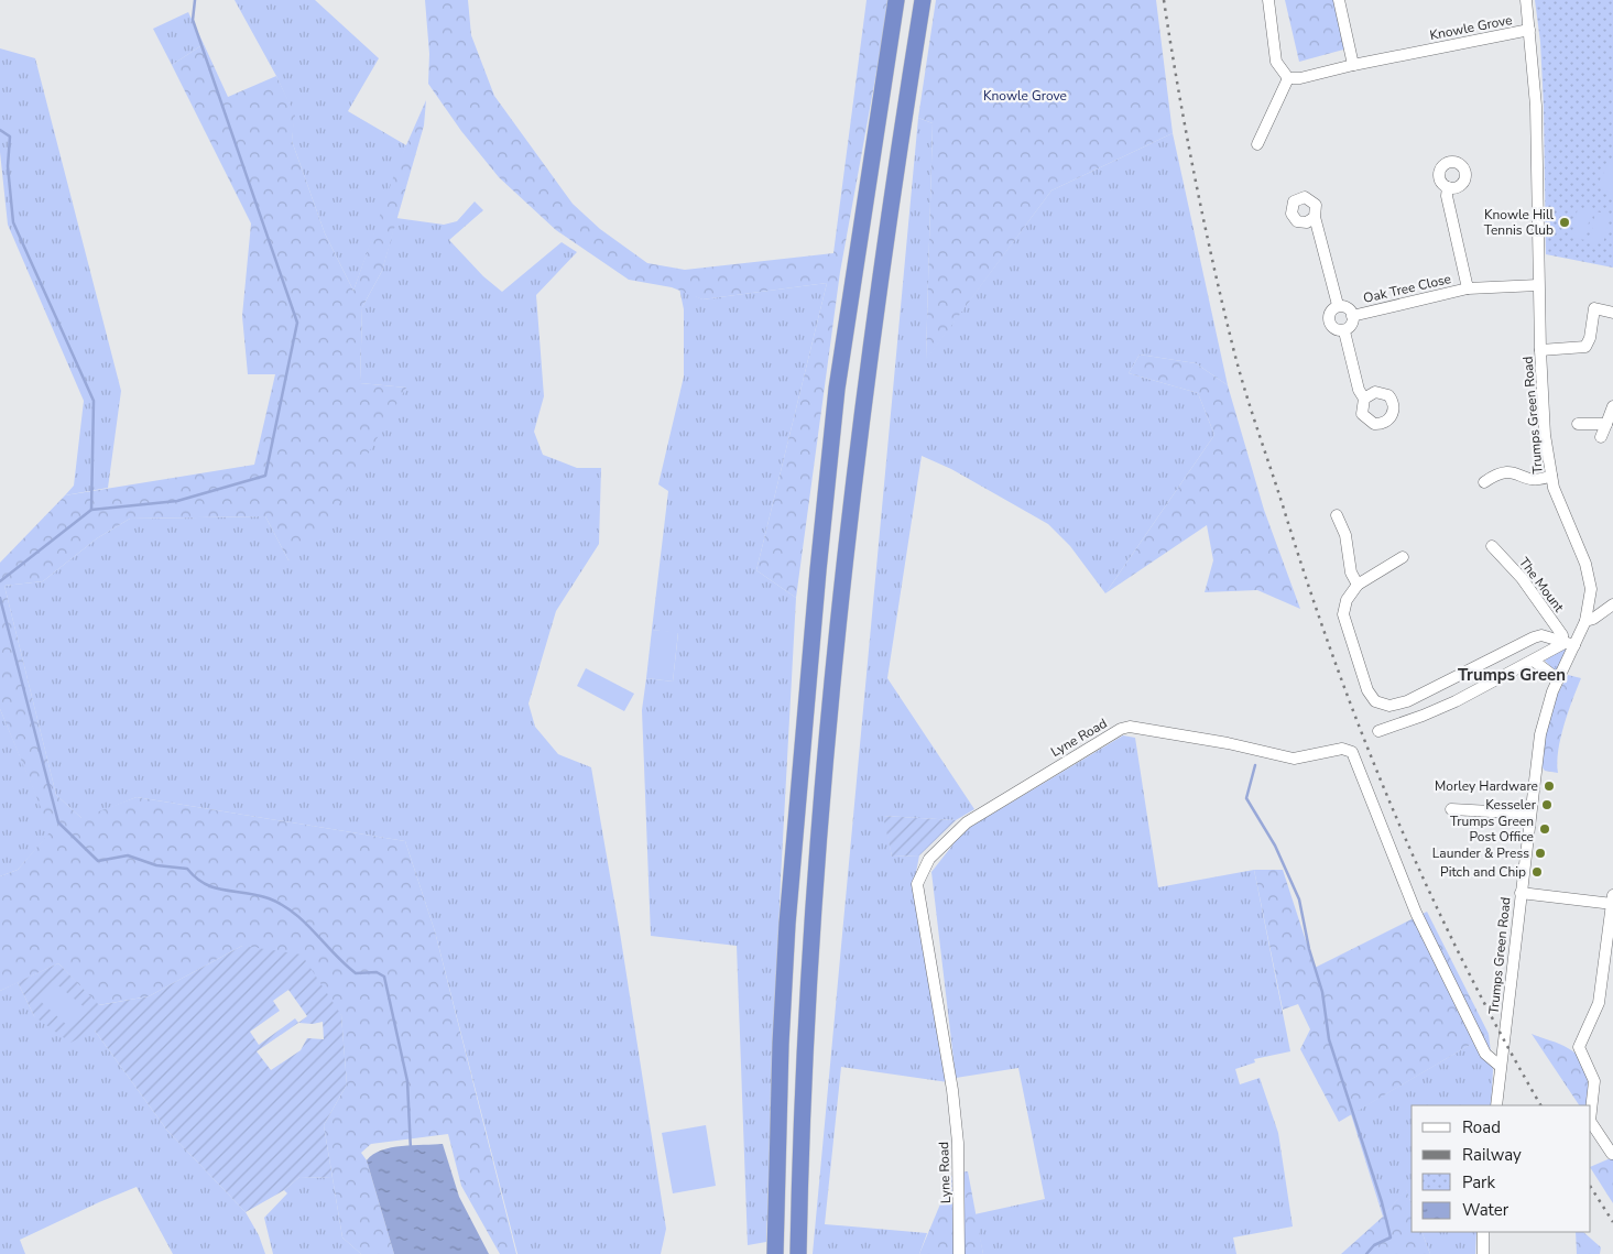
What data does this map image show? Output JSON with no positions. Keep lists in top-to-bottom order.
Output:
{
  "streets": {
    "street": [
      "Knowle Grove",
      "Oak Tree Close",
      "Trumps Green Road",
      "The Mount",
      "Lyne Road"
    ]
  },
  "crossings": [
    ["Knowle Grove", "Trumps Green Road"],
    ["Oak Tree Close", "Trumps Green Road"],
    ["Trumps Green Road", "Lyne Road"]
  ],
  "districts": ["Trumps Green"],
  "parks": ["Knowle Grove"],
  "places": [
    "Knowle Hill Tennis Club",
    "Morley Hardware",
    "Kesseler",
    "Trumps Green Post Office",
    "Launder & Press",
    "Pitch and Chip"
  ],
  "legend": [
    "Road",
    "Railway",
    "Park",
    "Water"
  ]
}
